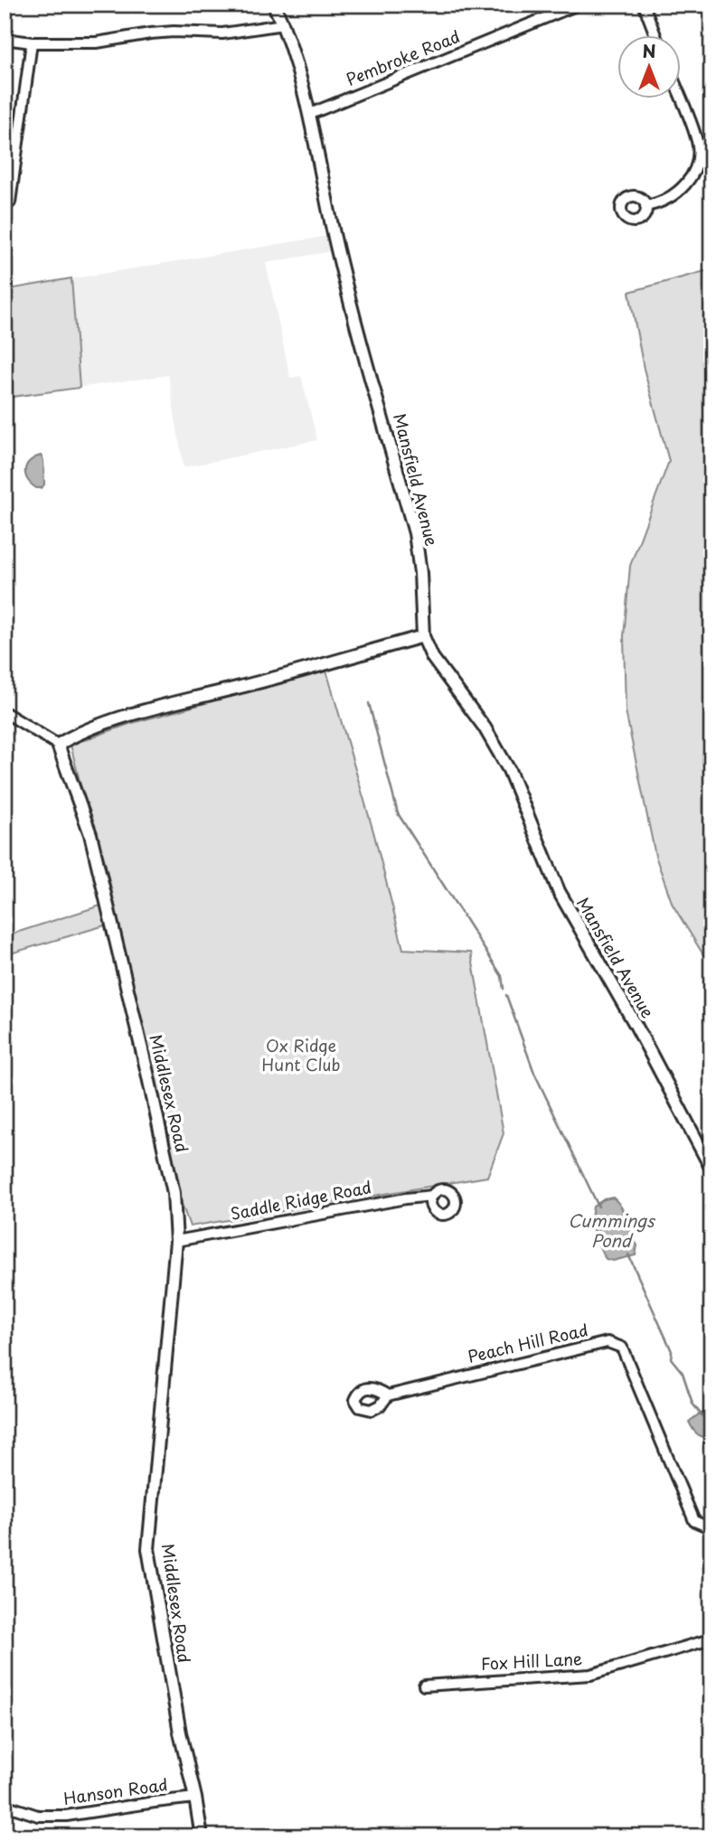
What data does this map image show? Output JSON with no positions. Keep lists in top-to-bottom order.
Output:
{
  "streets": {
    "main road": ["Mansfield Avenue", "Middlesex Road"],
    "street": [
      "Pembroke Road",
      "Saddle Ridge Road",
      "Peach Hill Road",
      "Fox Hill Lane",
      "Hanson Road"
    ]
  },
  "crossings": [
    ["Pembroke Road", "Mansfield Avenue"],
    ["Middlesex Road", "Saddle Ridge Road"],
    ["Middlesex Road", "Hanson Road"]
  ],
  "water": ["Cummings Pond"],
  "parks": ["Ox Ridge Hunt Club"],
  "north": "top"
}
